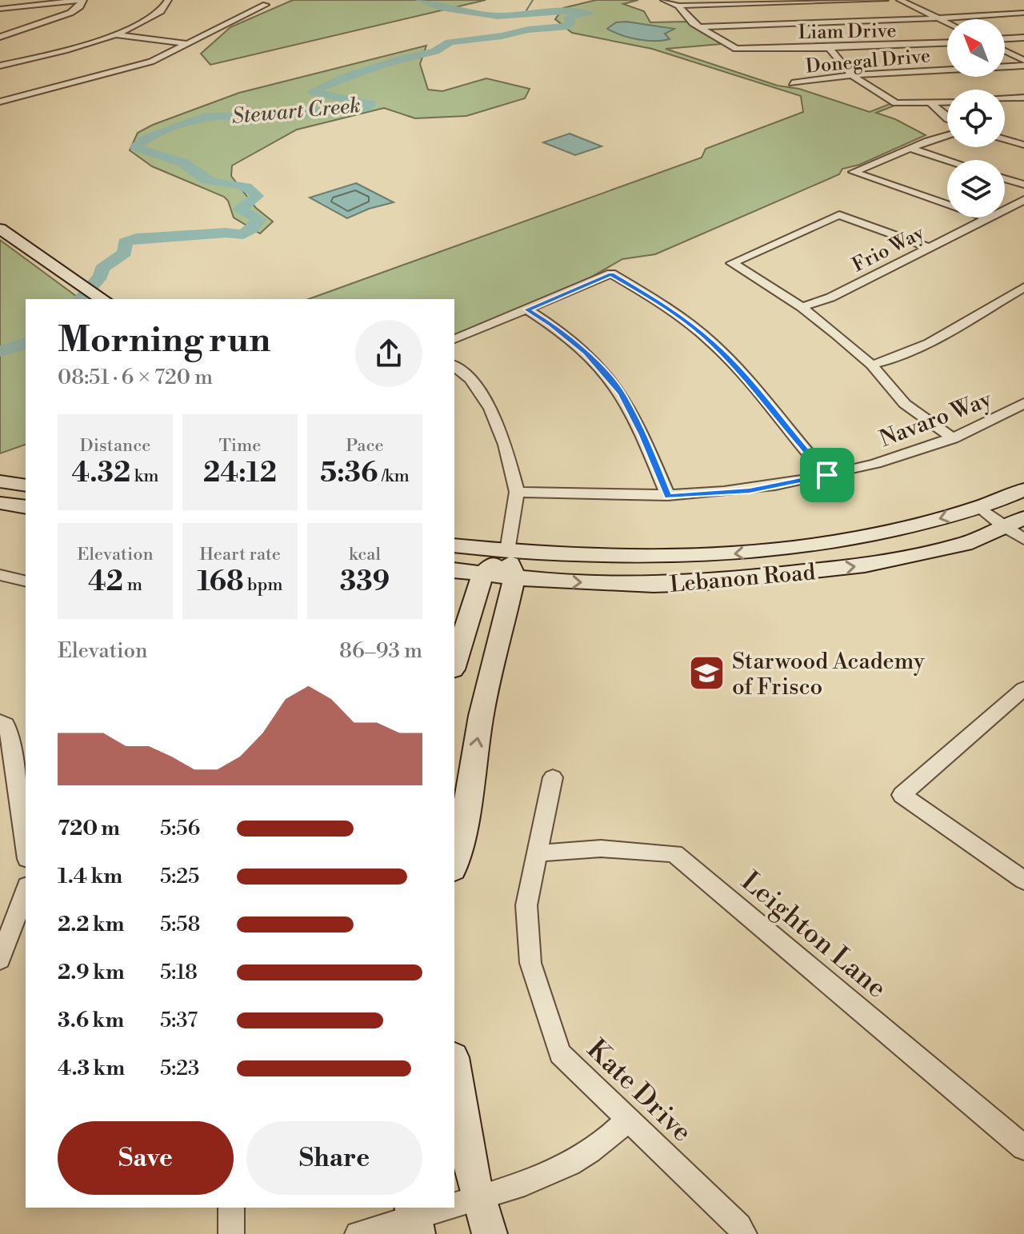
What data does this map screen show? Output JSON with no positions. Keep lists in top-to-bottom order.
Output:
{
  "streets": {
    "main road": ["Lebanon Road"],
    "street": [
      "Liam Drive",
      "Donegal Drive",
      "Frio Way",
      "Navaro Way",
      "Leighton Lane",
      "Kate Drive"
    ]
  },
  "crossings": [
    ["Leighton Lane", "Kate Drive"]
  ],
  "water": ["Stewart Creek"],
  "places": {
    "school or university": ["Starwood Academy of Frisco"]
  },
  "north": "top left",
  "page": {
    "heading": ["Morning run", "08:51 · 6 × 720 m"],
    "stats": [
      ["Distance", "4.32 km"],
      ["Time", "24:12"],
      ["Pace", "5:36 /km"],
      ["Elevation", "42 m"],
      ["Heart rate", "168 bpm"],
      ["kcal", "339"]
    ],
    "chart": ["Elevation", "86–93 m"],
    "list": [
      {
        "name": "720 m",
        "note": "5:56"
      },
      {
        "name": "1.4 km",
        "note": "5:25"
      },
      {
        "name": "2.2 km",
        "note": "5:58"
      },
      {
        "name": "2.9 km",
        "note": "5:18"
      },
      {
        "name": "3.6 km",
        "note": "5:37"
      },
      {
        "name": "4.3 km",
        "note": "5:23"
      }
    ],
    "buttons": ["Save", "Share"]
  }
}
